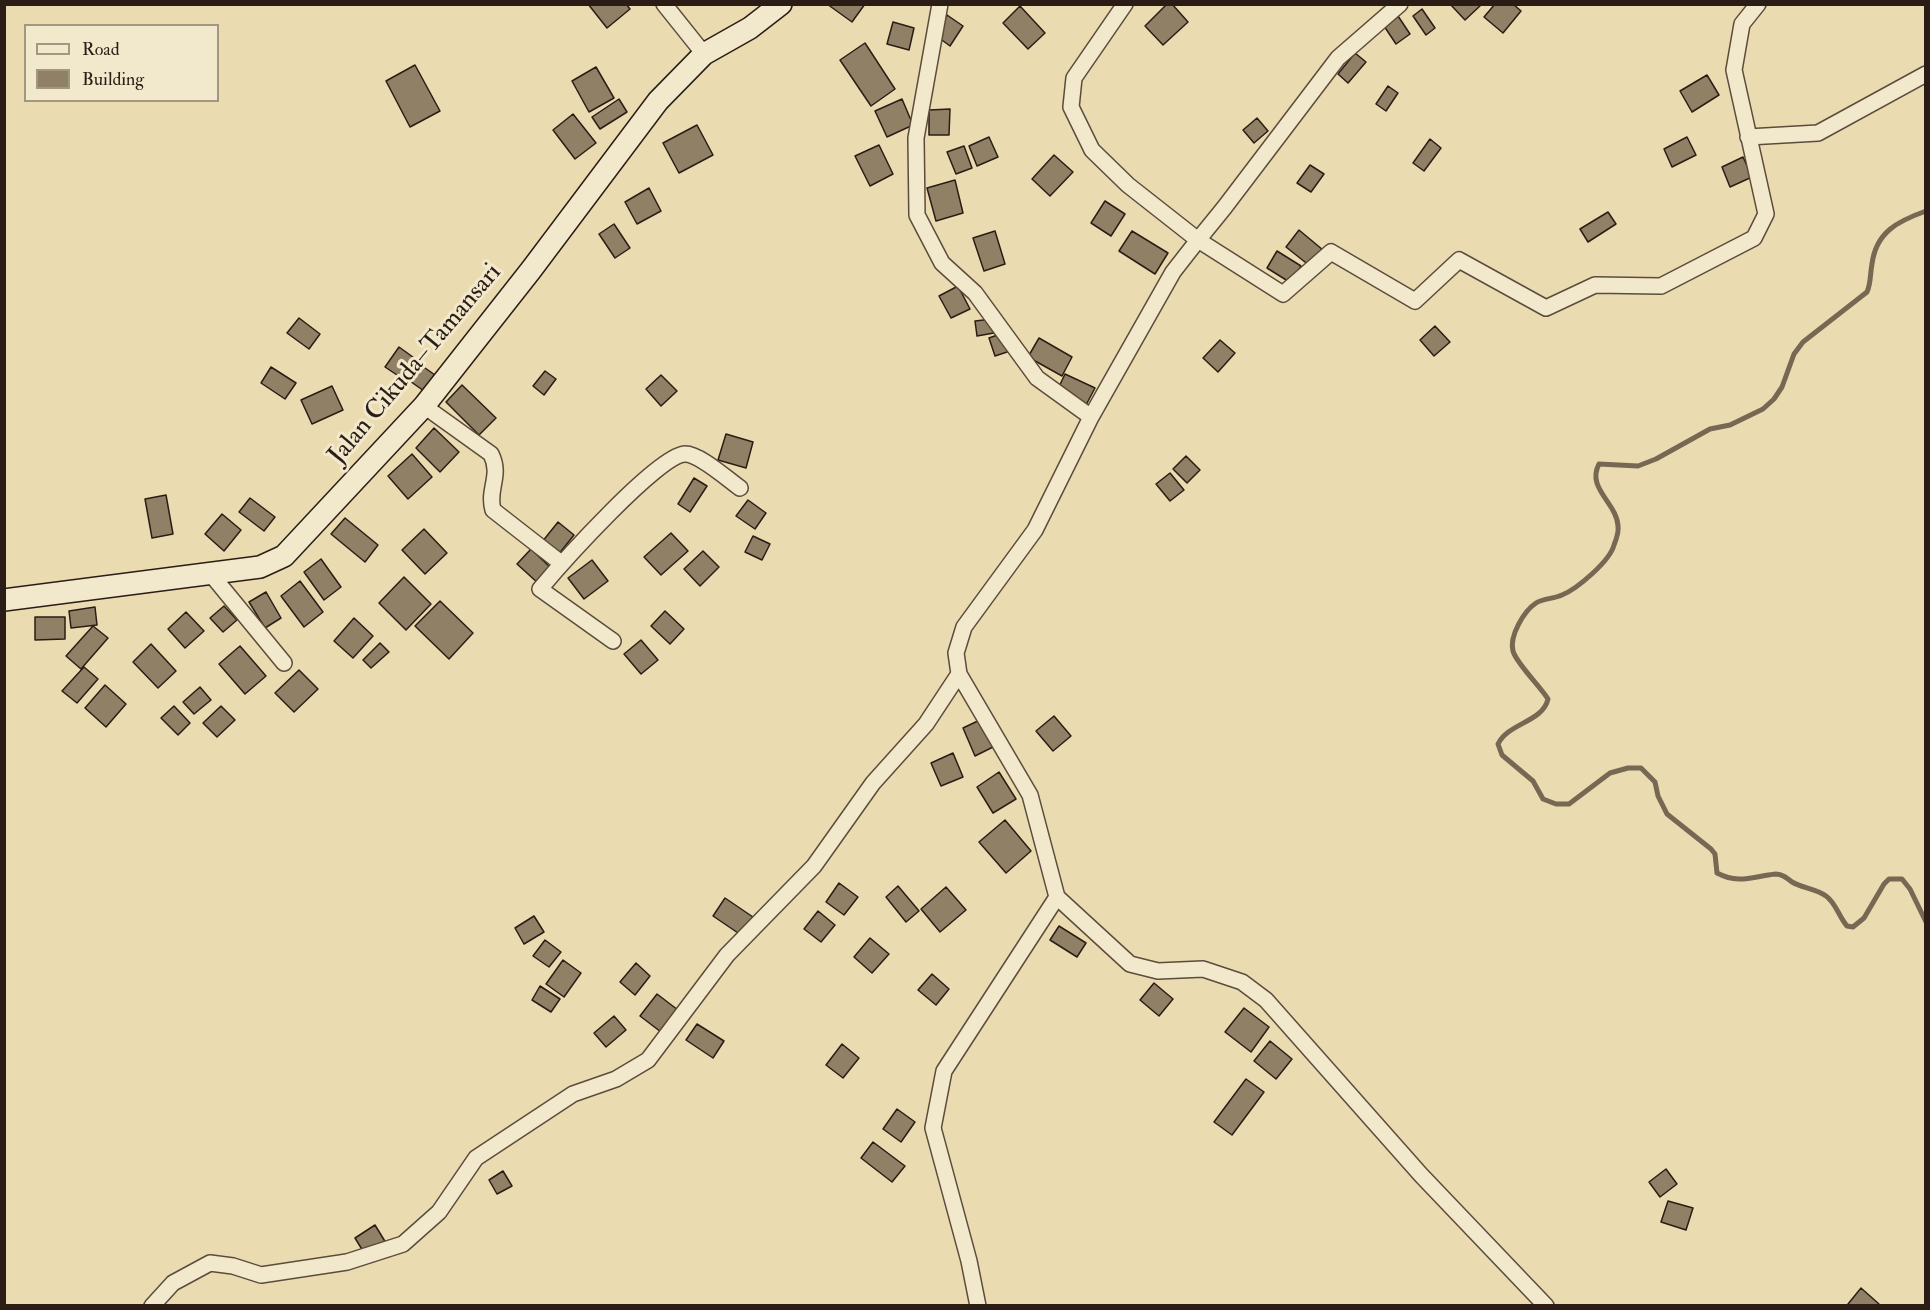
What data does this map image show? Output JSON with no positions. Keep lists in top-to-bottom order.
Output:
{
  "streets": {
    "street": ["Jalan Cikuda–Tamansari"]
  },
  "legend": ["Road", "Building"]
}
